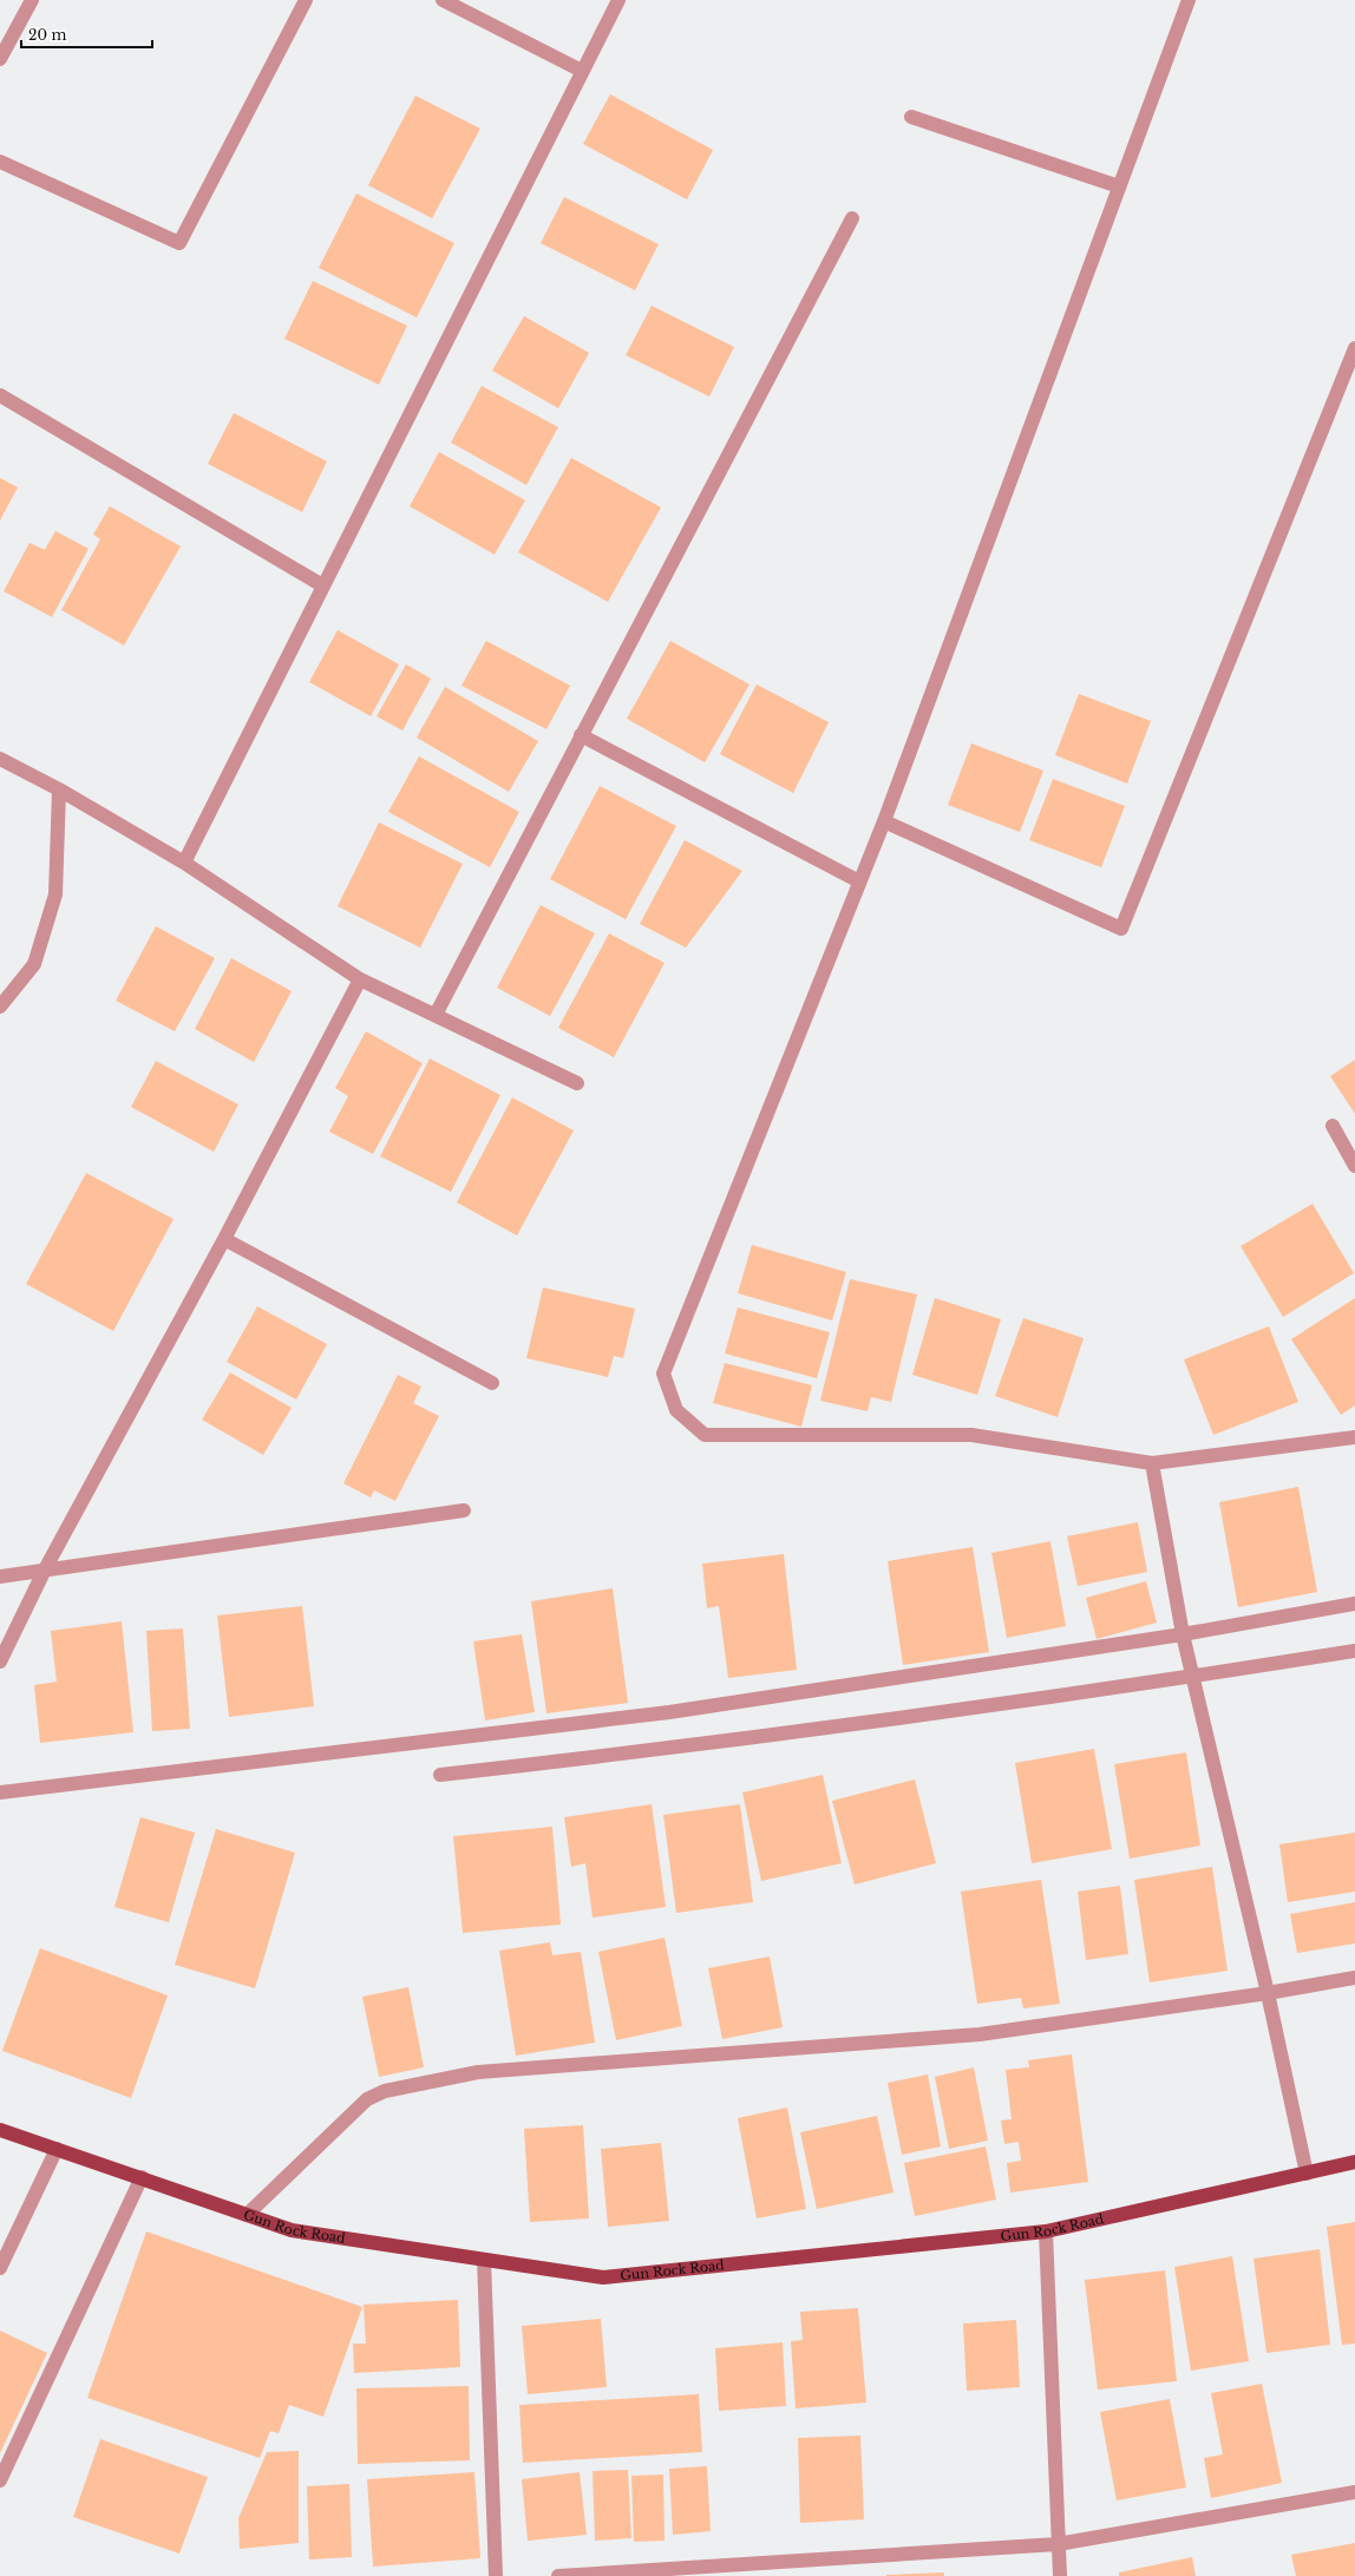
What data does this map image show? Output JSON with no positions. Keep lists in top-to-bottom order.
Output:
{
  "streets": {
    "main road": ["Gun Rock Road"]
  },
  "scale_bar": "20 m"
}
